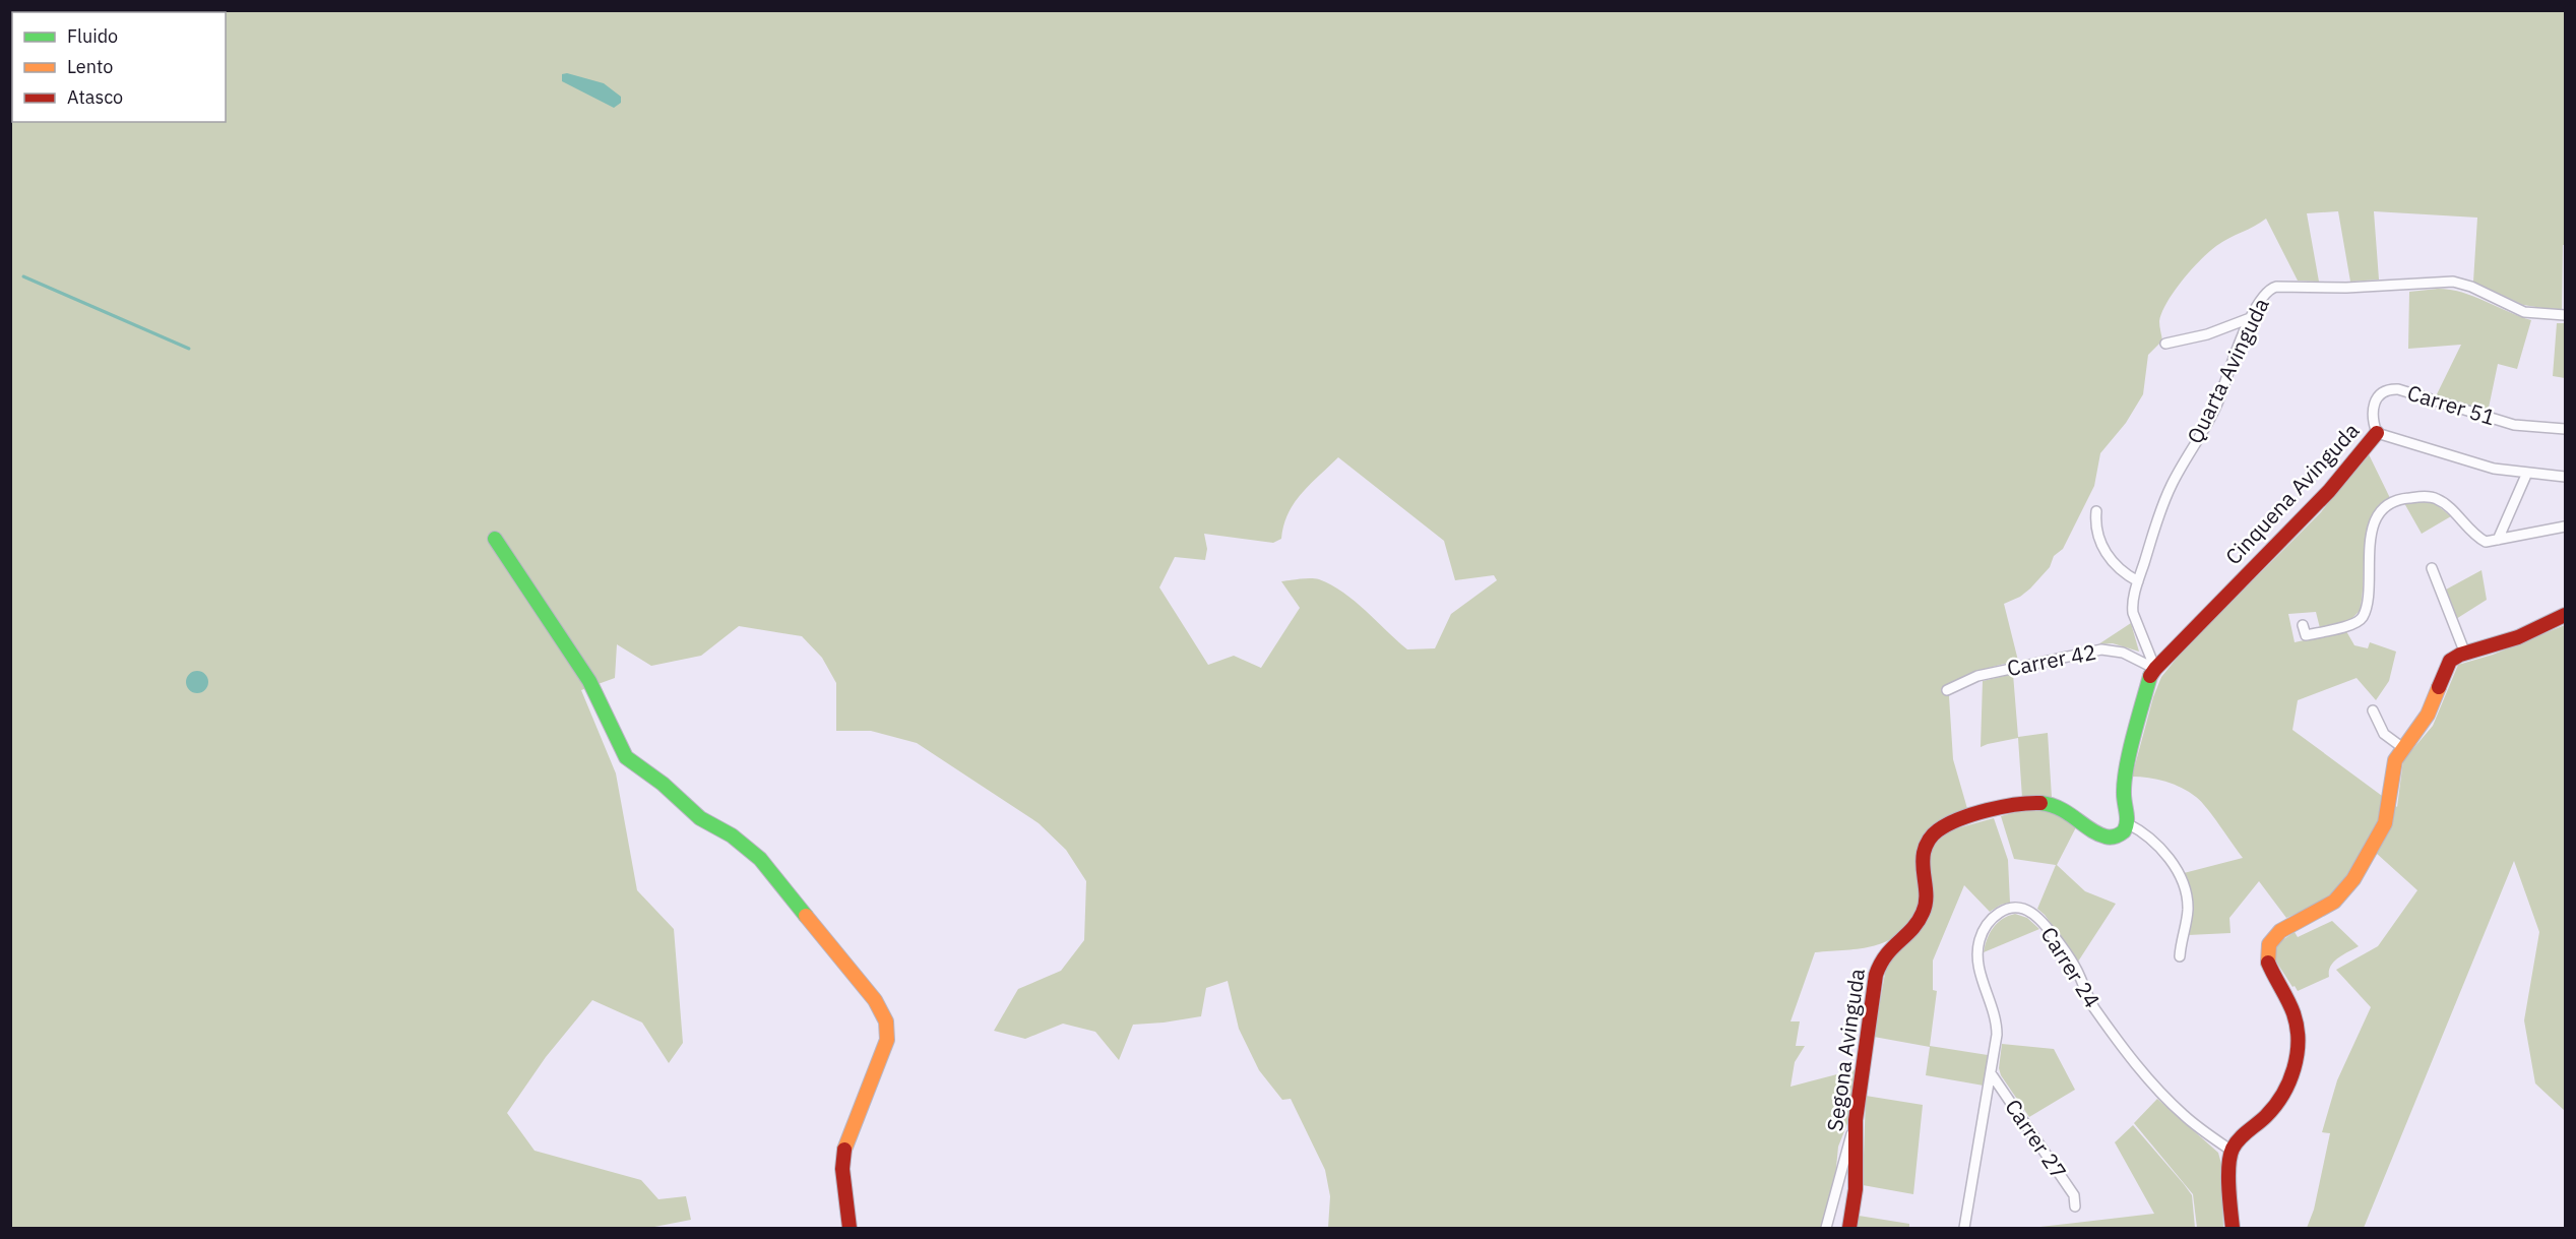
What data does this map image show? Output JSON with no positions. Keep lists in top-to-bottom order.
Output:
{
  "streets": {
    "street": [
      "Quarta Avinguda",
      "Carrer 51",
      "Cinquena Avinguda",
      "Carrer 42",
      "Carrer 24",
      "Segona Avinguda",
      "Carrer 27"
    ]
  },
  "crossings": [
    ["Quarta Avinguda", "Cinquena Avinguda"],
    ["Quarta Avinguda", "Carrer 42"],
    ["Carrer 51", "Cinquena Avinguda"],
    ["Cinquena Avinguda", "Carrer 42"],
    ["Carrer 24", "Carrer 27"]
  ],
  "legend": ["Fluido", "Lento", "Atasco"]
}
